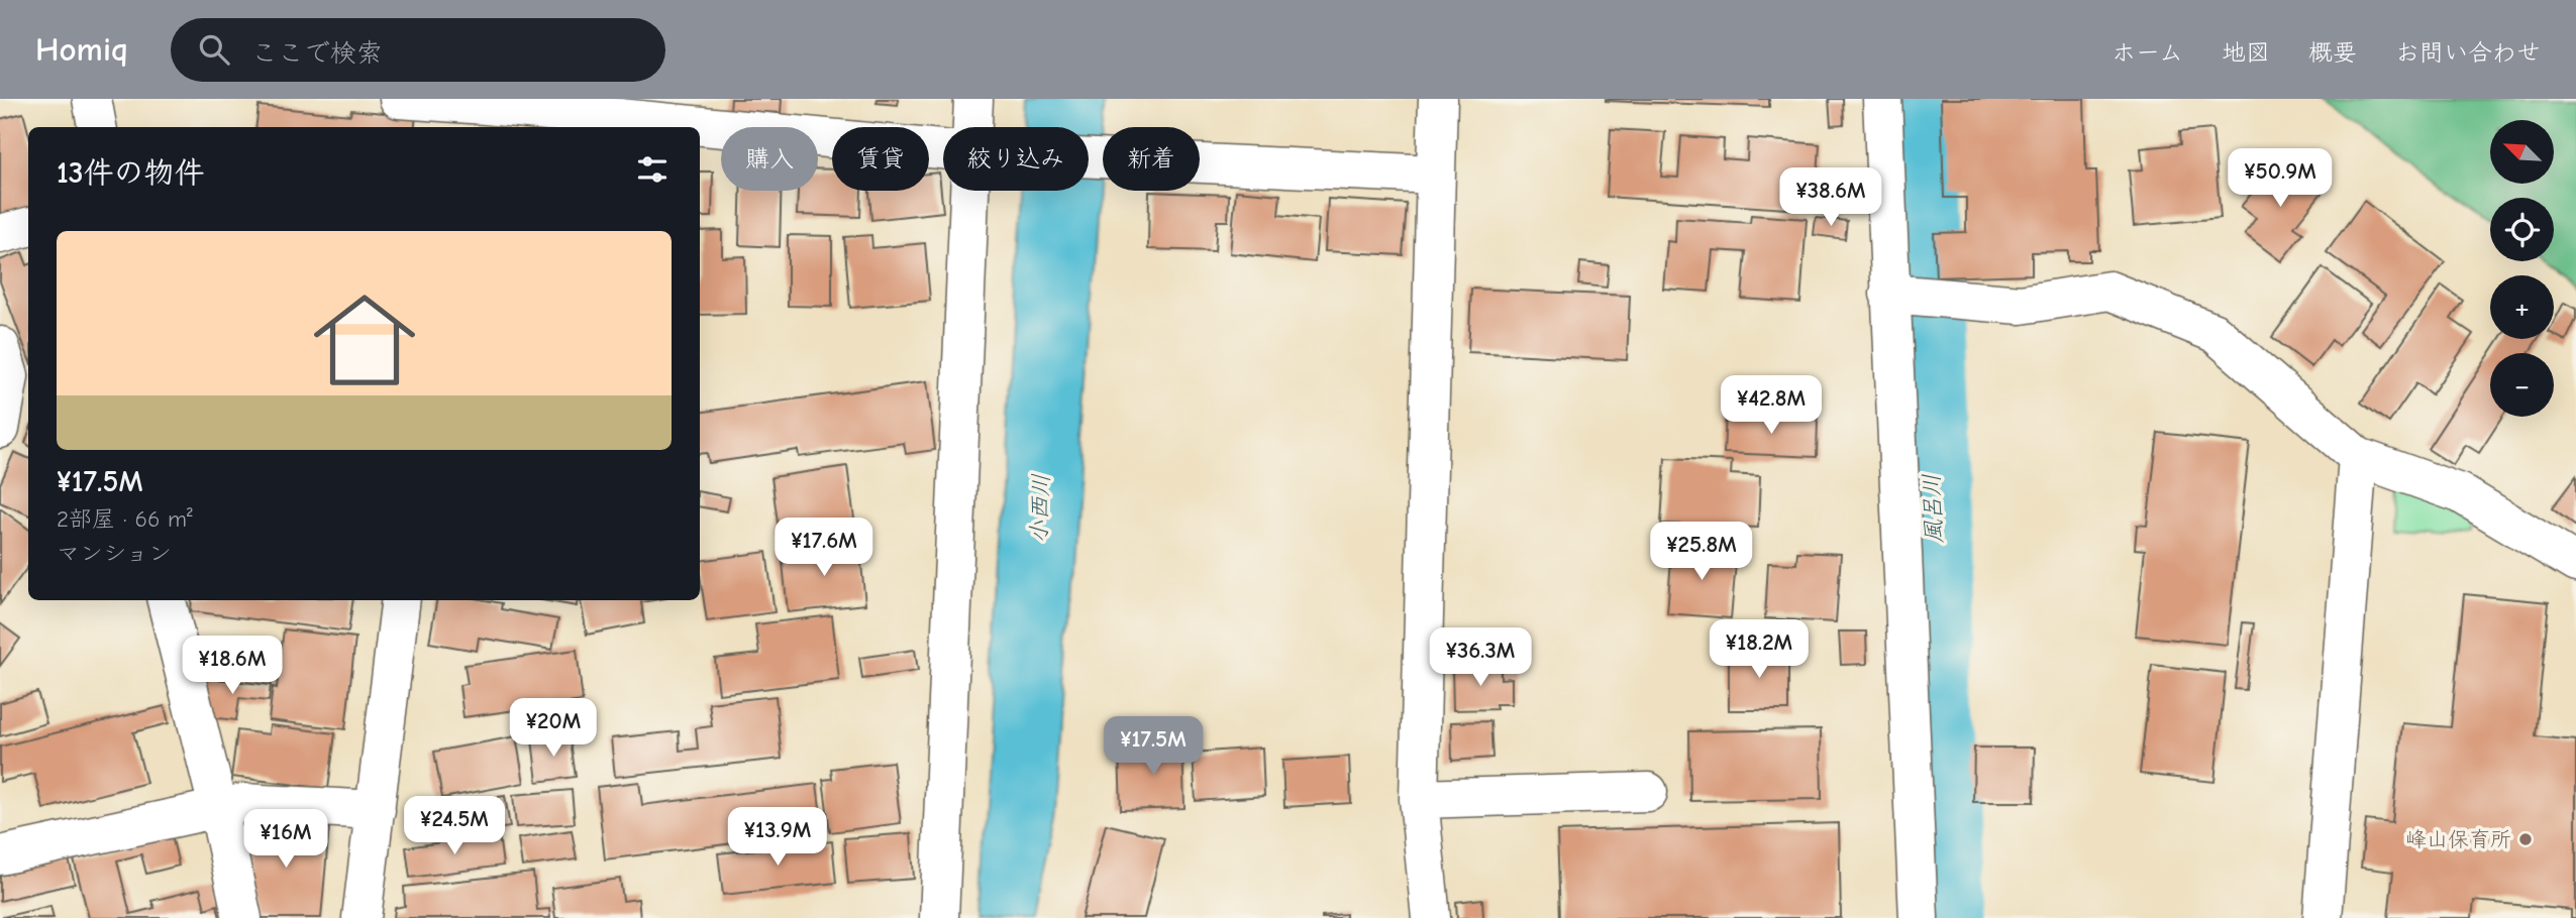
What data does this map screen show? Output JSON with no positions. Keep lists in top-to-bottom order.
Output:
{
  "water": ["小西川", "風呂川"],
  "places": ["峰山保育所"],
  "north": "top left",
  "page": {
    "header": "Homiq",
    "search": "ここで検索",
    "nav": [
      "ホーム",
      "地図",
      "概要",
      "お問い合わせ"
    ],
    "map_buttons": ["+", "−"],
    "chip": [
      "購入",
      "賃貸",
      "絞り込み",
      "新着"
    ],
    "heading": "13件の物件",
    "price": [
      "¥50.9M",
      "¥38.6M",
      "¥42.8M",
      "¥17.6M",
      "¥25.8M",
      "¥18.2M",
      "¥36.3M",
      "¥18.6M",
      "¥20M",
      "¥17.5M",
      "¥24.5M",
      "¥13.9M",
      "¥16M"
    ],
    "list": [
      {
        "name": "¥17.5M",
        "note": "2部屋 · 66 m² · マンション"
      }
    ]
  }
}
